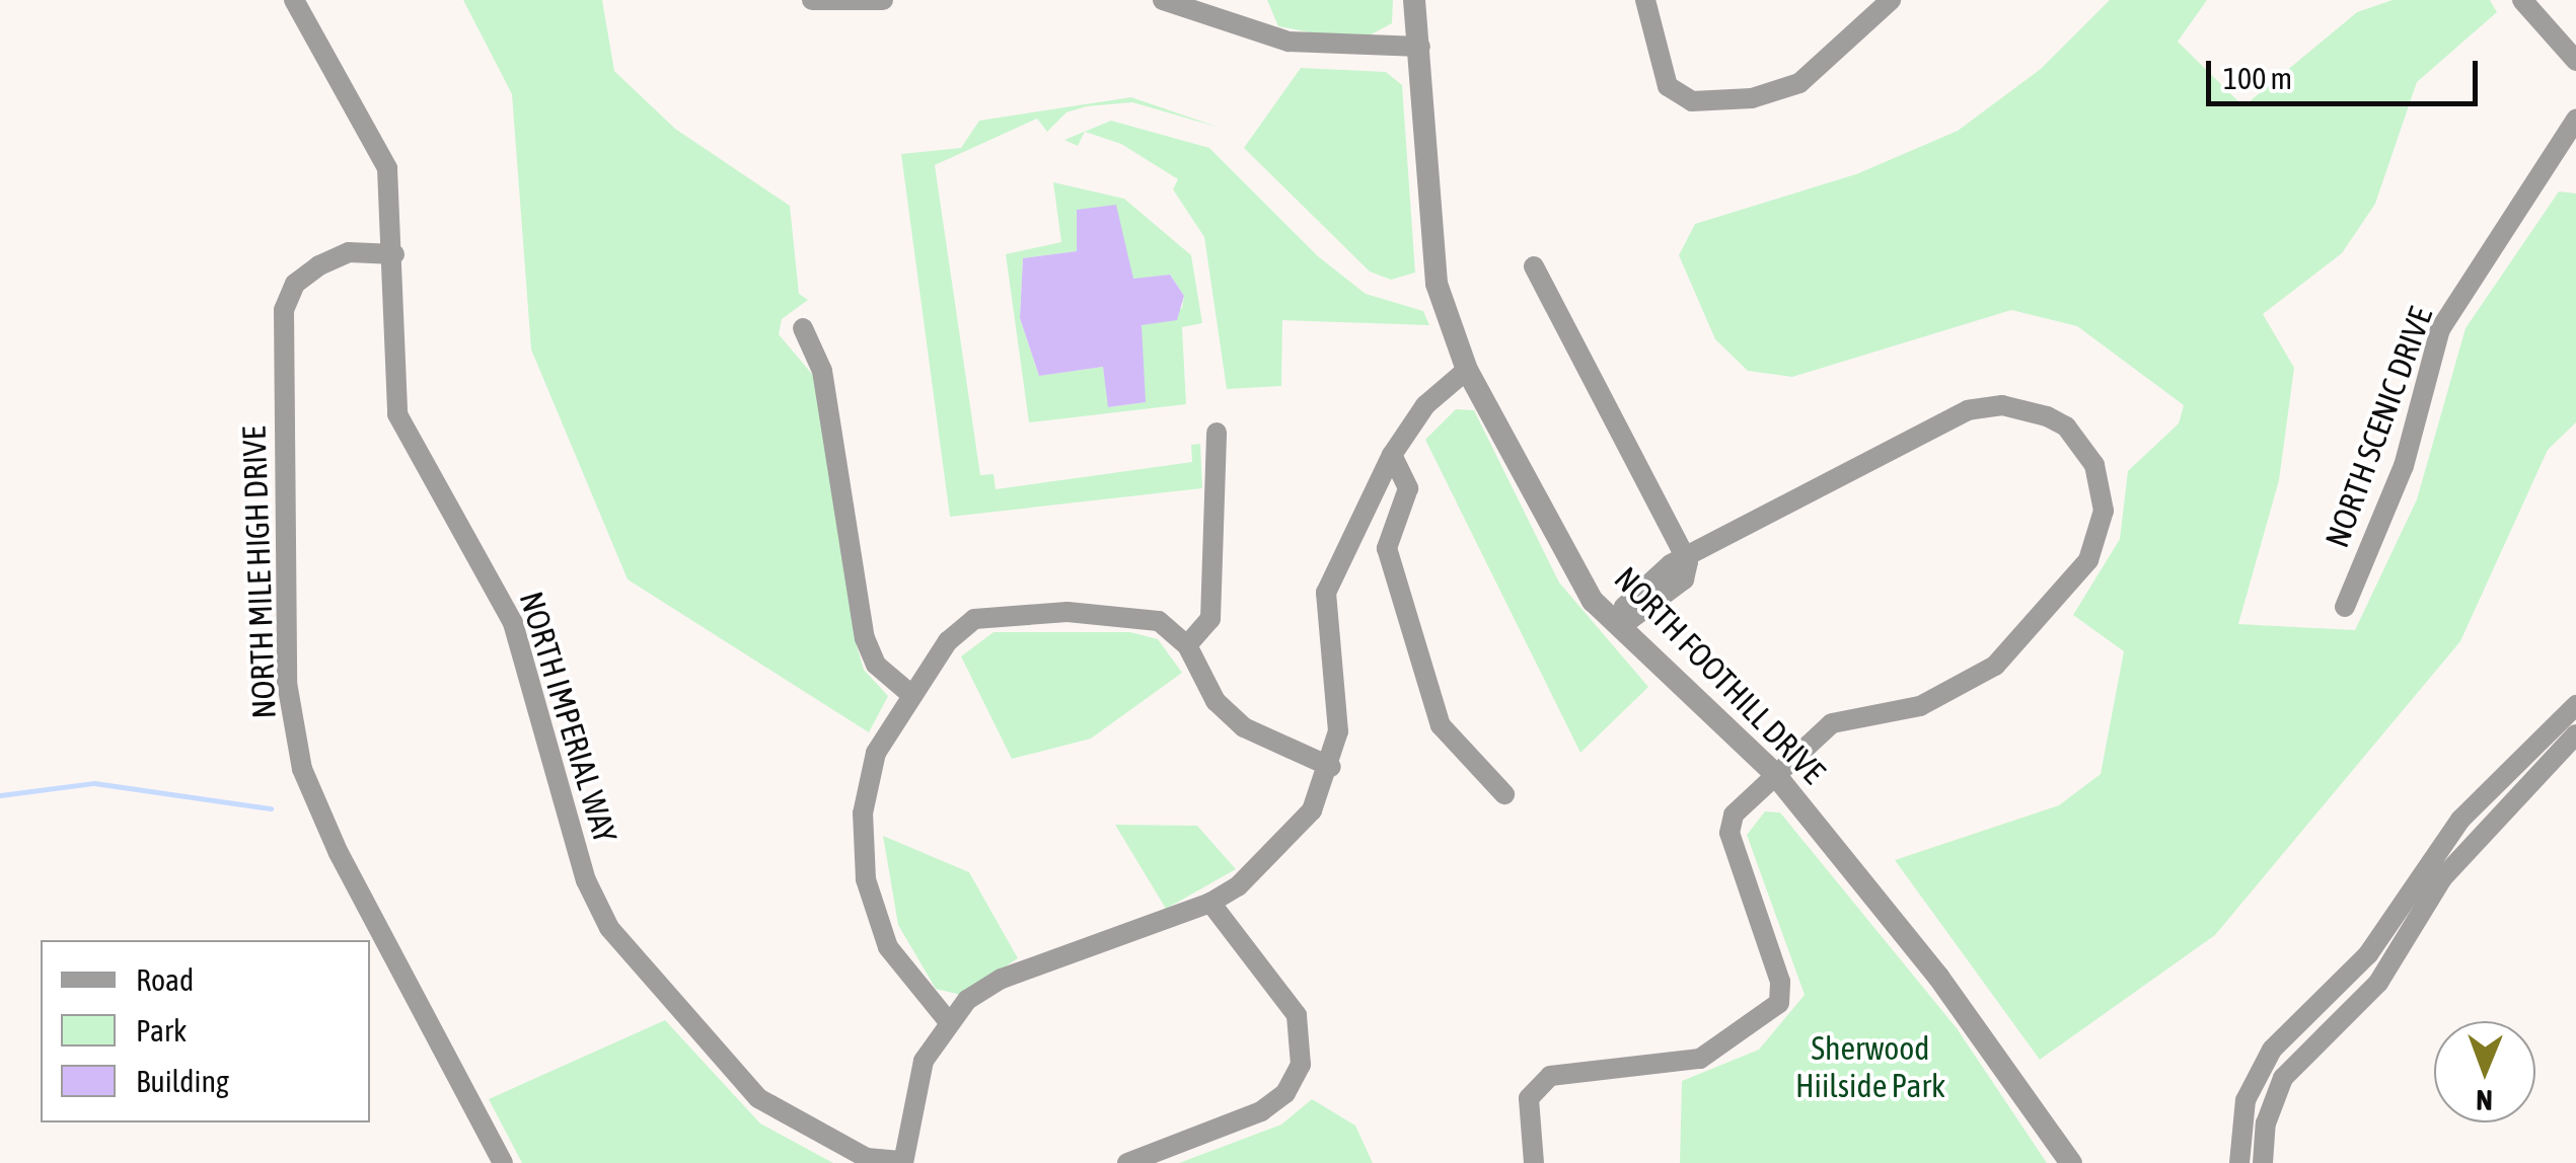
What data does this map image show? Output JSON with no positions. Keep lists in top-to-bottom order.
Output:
{
  "streets": {
    "street": [
      "NORTH SCENIC DRIVE",
      "NORTH MILE HIGH DRIVE",
      "NORTH FOOTHILL DRIVE",
      "NORTH IMPERIAL WAY"
    ]
  },
  "crossings": [
    ["NORTH MILE HIGH DRIVE", "NORTH IMPERIAL WAY"]
  ],
  "parks": ["Sherwood Hiilside Park"],
  "legend": ["Road", "Park", "Building"],
  "scale_bar": "100 m",
  "north": "bottom"
}
